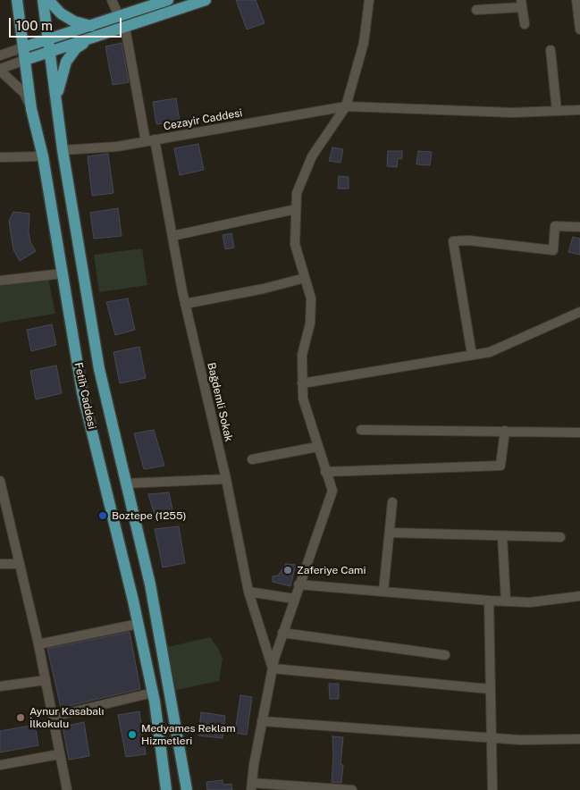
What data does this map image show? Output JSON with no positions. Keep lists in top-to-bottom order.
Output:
{
  "streets": {
    "main road": ["Fetih Caddesi"],
    "street": ["Cezayir Caddesi", "Bağdemli Sokak"]
  },
  "crossings": [
    ["Cezayir Caddesi", "Fetih Caddesi"],
    ["Cezayir Caddesi", "Bağdemli Sokak"]
  ],
  "places": [
    "Boztepe (1255)",
    "Zaferiye Cami",
    "Aynur Kasabalı İlkokulu",
    "Medyames Reklam Hizmetleri"
  ],
  "scale_bar": "100 m"
}
